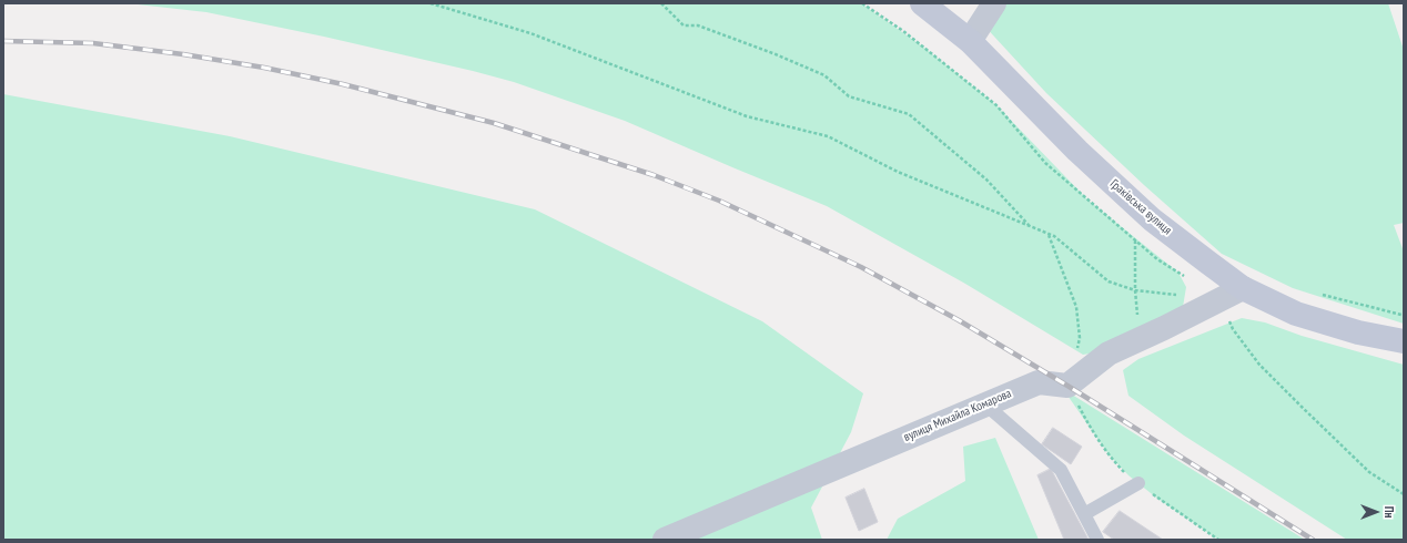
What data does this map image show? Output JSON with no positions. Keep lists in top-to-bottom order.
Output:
{
  "streets": {
    "street": ["Граківська вулиця", "вулиця Михайла Комарова"]
  },
  "north": "right"
}
